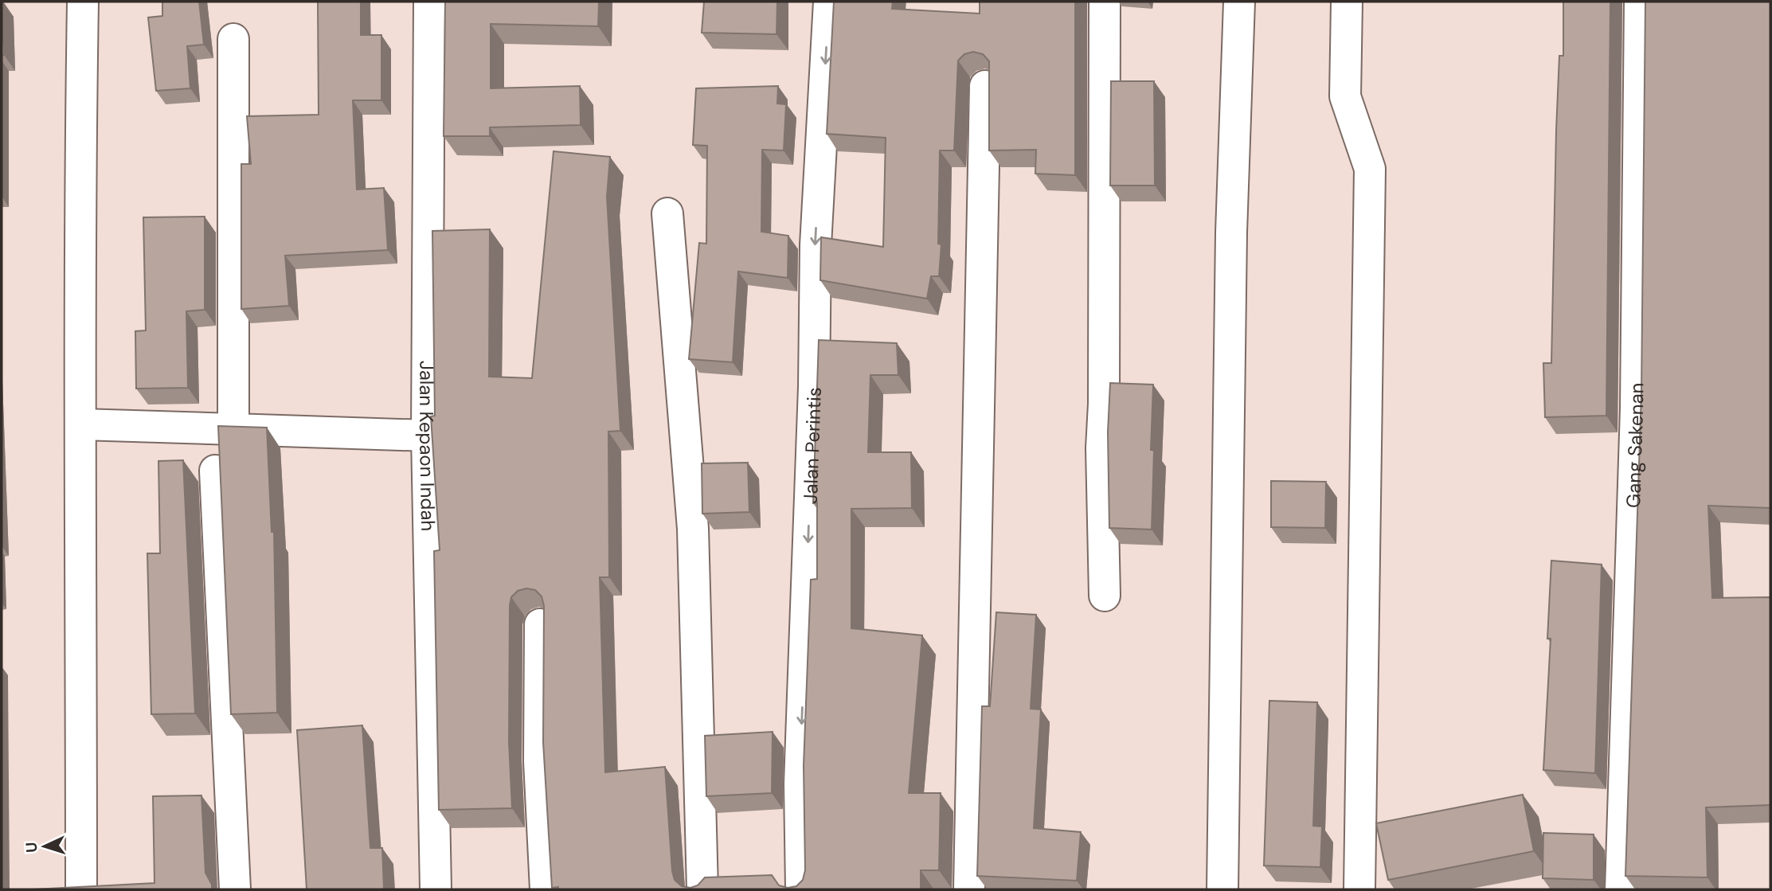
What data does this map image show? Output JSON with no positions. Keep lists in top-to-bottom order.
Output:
{
  "streets": {
    "street": ["Jalan Perintis", "Jalan Kepaon Indah", "Gang Sakenan"]
  },
  "north": "left"
}
